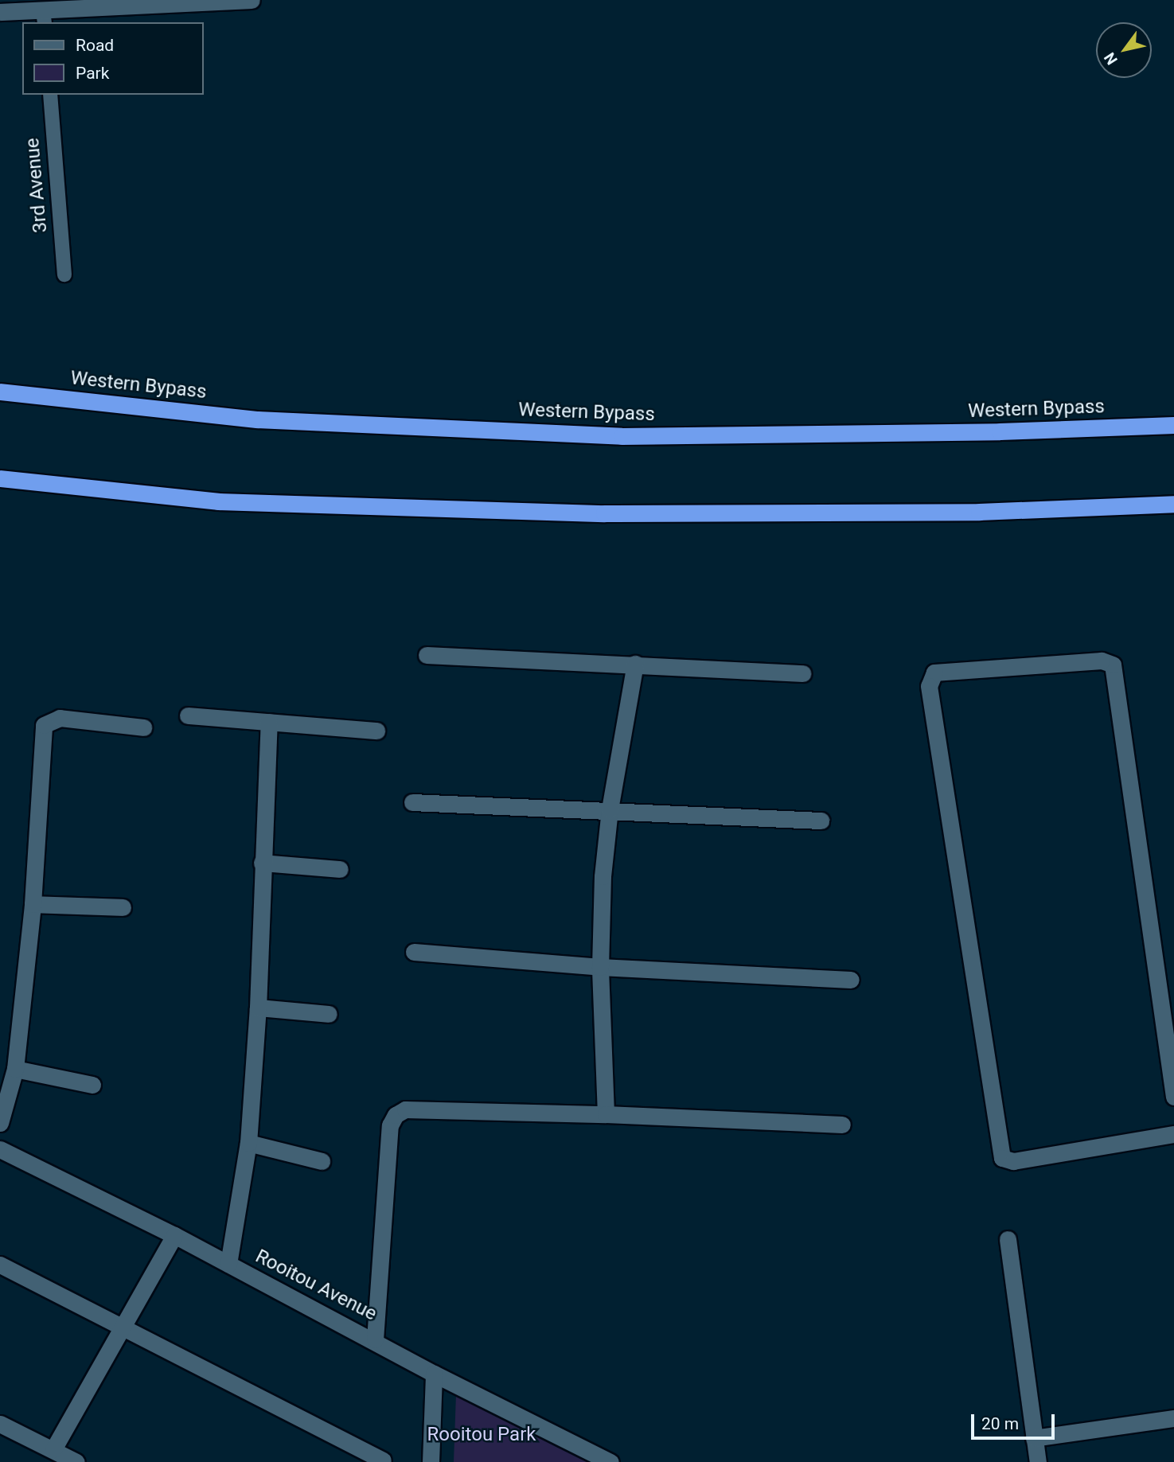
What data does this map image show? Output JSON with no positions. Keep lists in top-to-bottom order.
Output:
{
  "streets": {
    "highway": ["Western Bypass"],
    "street": ["Rooitou Avenue"],
    "lane": ["3rd Avenue"]
  },
  "parks": ["Rooitou Park"],
  "legend": ["Road", "Park"],
  "scale_bar": "20 m",
  "north": "bottom left"
}
